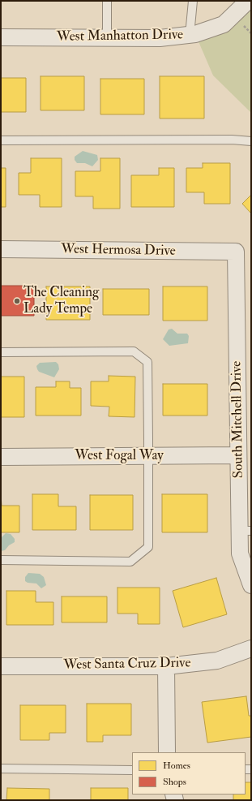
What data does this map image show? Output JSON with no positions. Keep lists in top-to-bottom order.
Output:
{
  "streets": {
    "street": [
      "West Manhatton Drive",
      "West Hermosa Drive",
      "South Mitchell Drive",
      "West Fogal Way",
      "West Santa Cruz Drive"
    ]
  },
  "crossings": [
    ["West Hermosa Drive", "South Mitchell Drive"],
    ["South Mitchell Drive", "West Fogal Way"]
  ],
  "places": ["The Cleaning Lady Tempe"],
  "legend": ["Homes", "Shops"]
}
